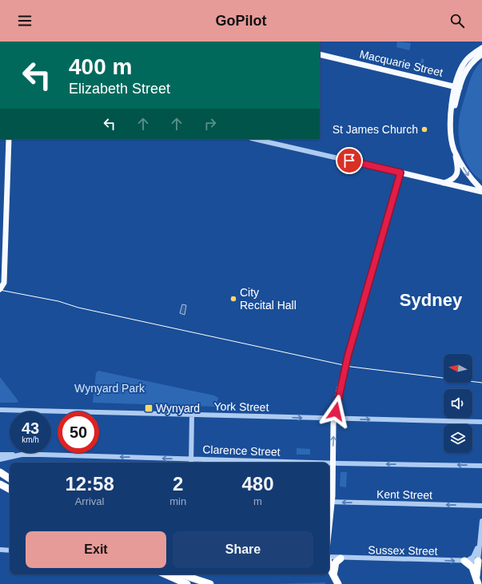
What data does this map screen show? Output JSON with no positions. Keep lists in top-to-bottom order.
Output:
{
  "streets": {
    "main road": ["Macquarie Street"],
    "street": [
      "York Street",
      "Clarence Street",
      "Kent Street",
      "Sussex Street"
    ]
  },
  "one_way": [
    "York Street",
    "Clarence Street",
    "Kent Street",
    "Sussex Street"
  ],
  "districts": ["Sydney"],
  "parks": ["Wynyard Park"],
  "places": {
    "other": ["St James Church", "City Recital Hall"],
    "transit": ["Wynyard"]
  },
  "north": "left",
  "page": {
    "header": "GoPilot",
    "turn": ["400 m", "Elizabeth Street"],
    "speed": "43 km/h",
    "limit": "50",
    "eta": [
      "12:58",
      "Arrival",
      "2",
      "min",
      "480",
      "m"
    ],
    "buttons": ["Exit", "Share"]
  }
}
